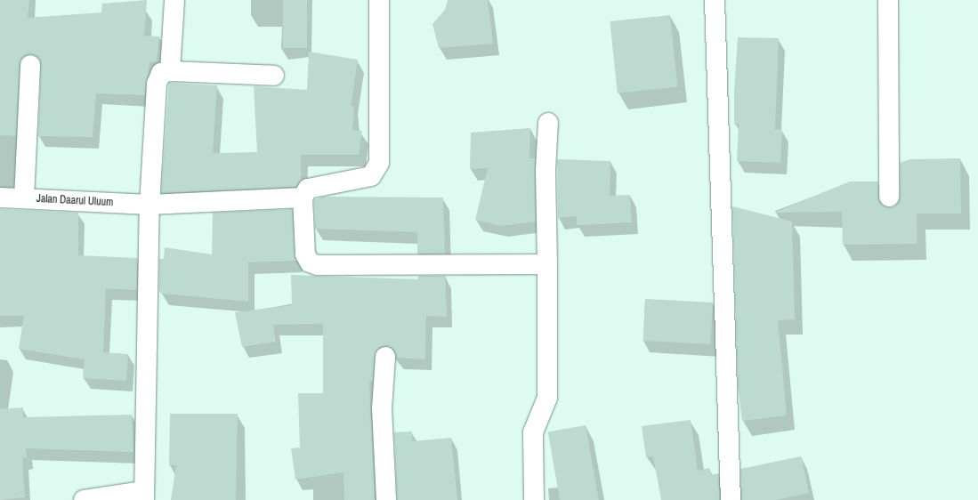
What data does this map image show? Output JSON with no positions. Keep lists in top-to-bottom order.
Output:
{
  "streets": {
    "street": ["Jalan Daarul Uluum"]
  }
}
